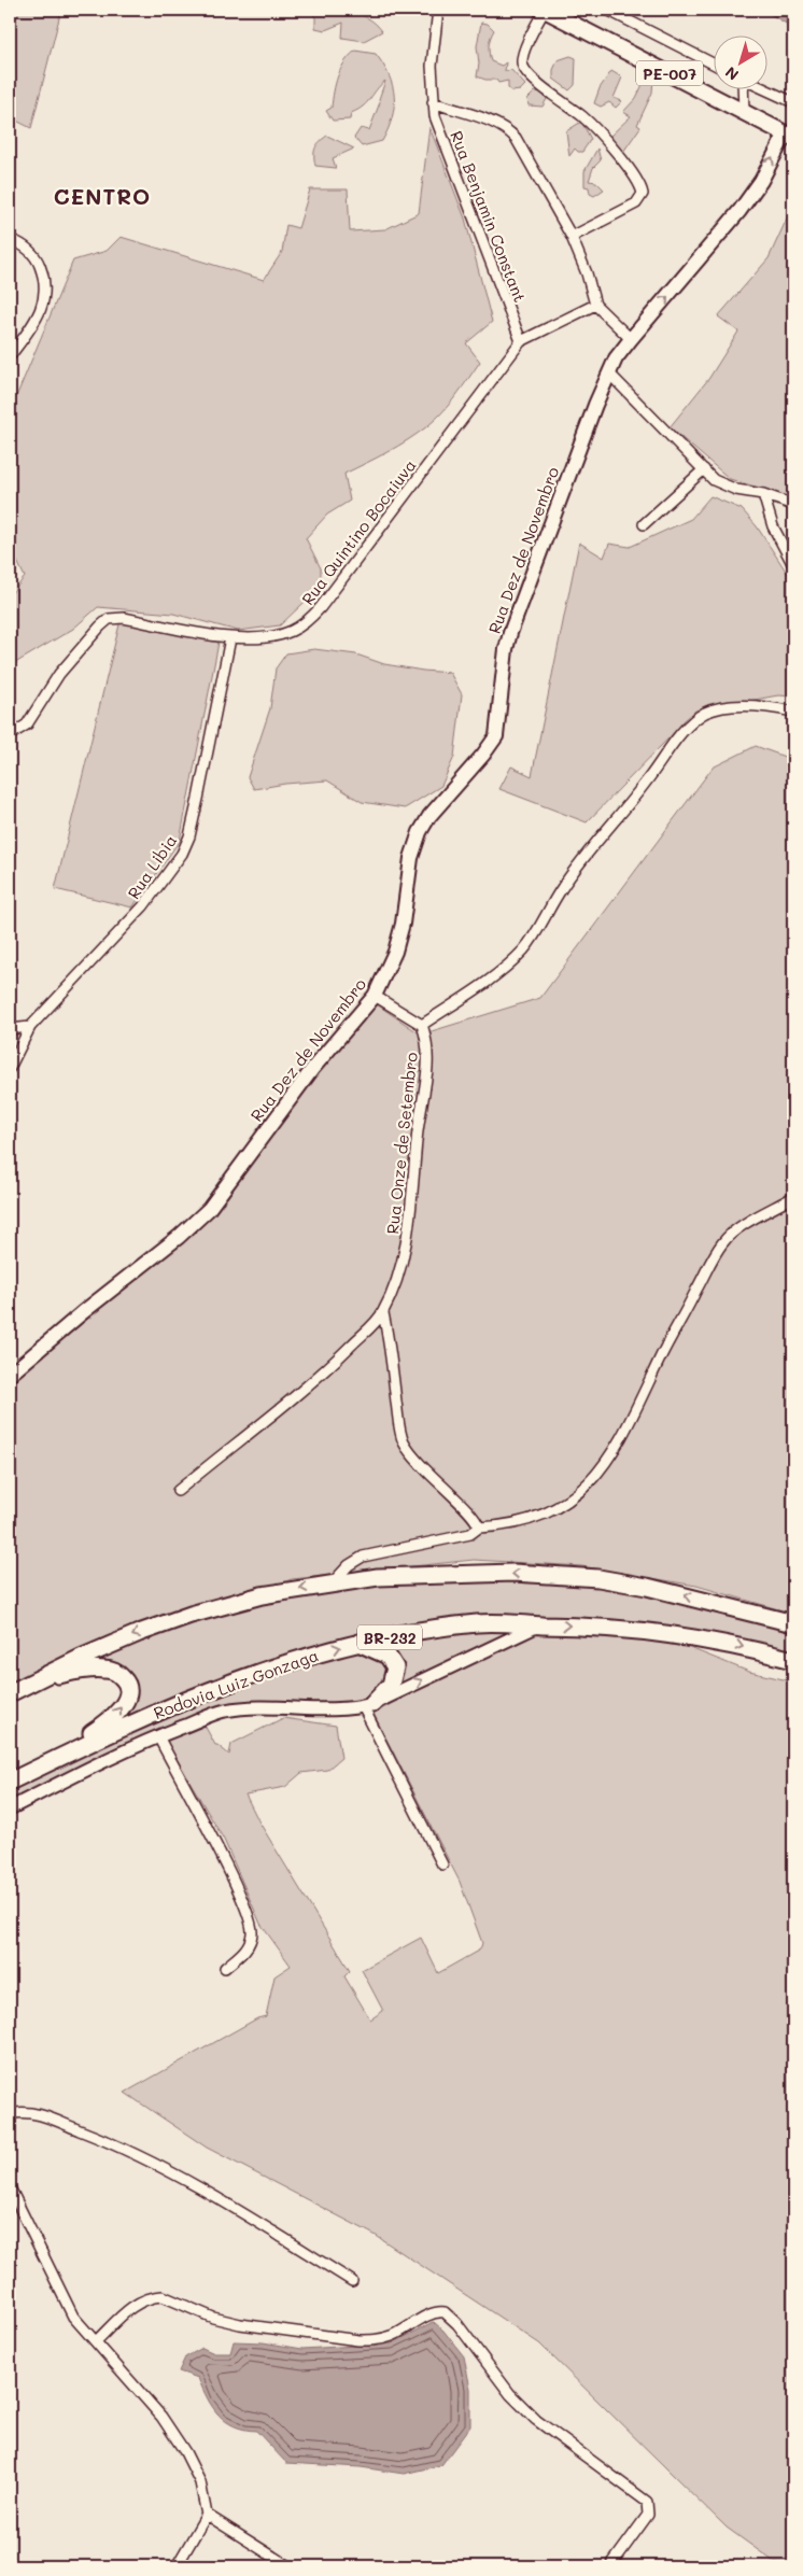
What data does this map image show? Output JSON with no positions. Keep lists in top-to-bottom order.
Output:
{
  "streets": {
    "highway": ["BR-232", "Rodovia Luiz Gonzaga"],
    "main road": ["PE-007", "Rua Dez de Novembro"],
    "street": [
      "Rua Benjamin Constant",
      "Rua Quintino Bocaiuva",
      "Rua Libia",
      "Rua Onze de Setembro"
    ]
  },
  "crossings": [
    ["PE-007", "Rua Dez de Novembro"],
    ["Rua Benjamin Constant", "Rua Quintino Bocaiuva"],
    ["Rua Quintino Bocaiuva", "Rua Libia"],
    ["BR-232", "Rodovia Luiz Gonzaga"]
  ],
  "districts": ["CENTRO"],
  "north": "bottom left"
}
